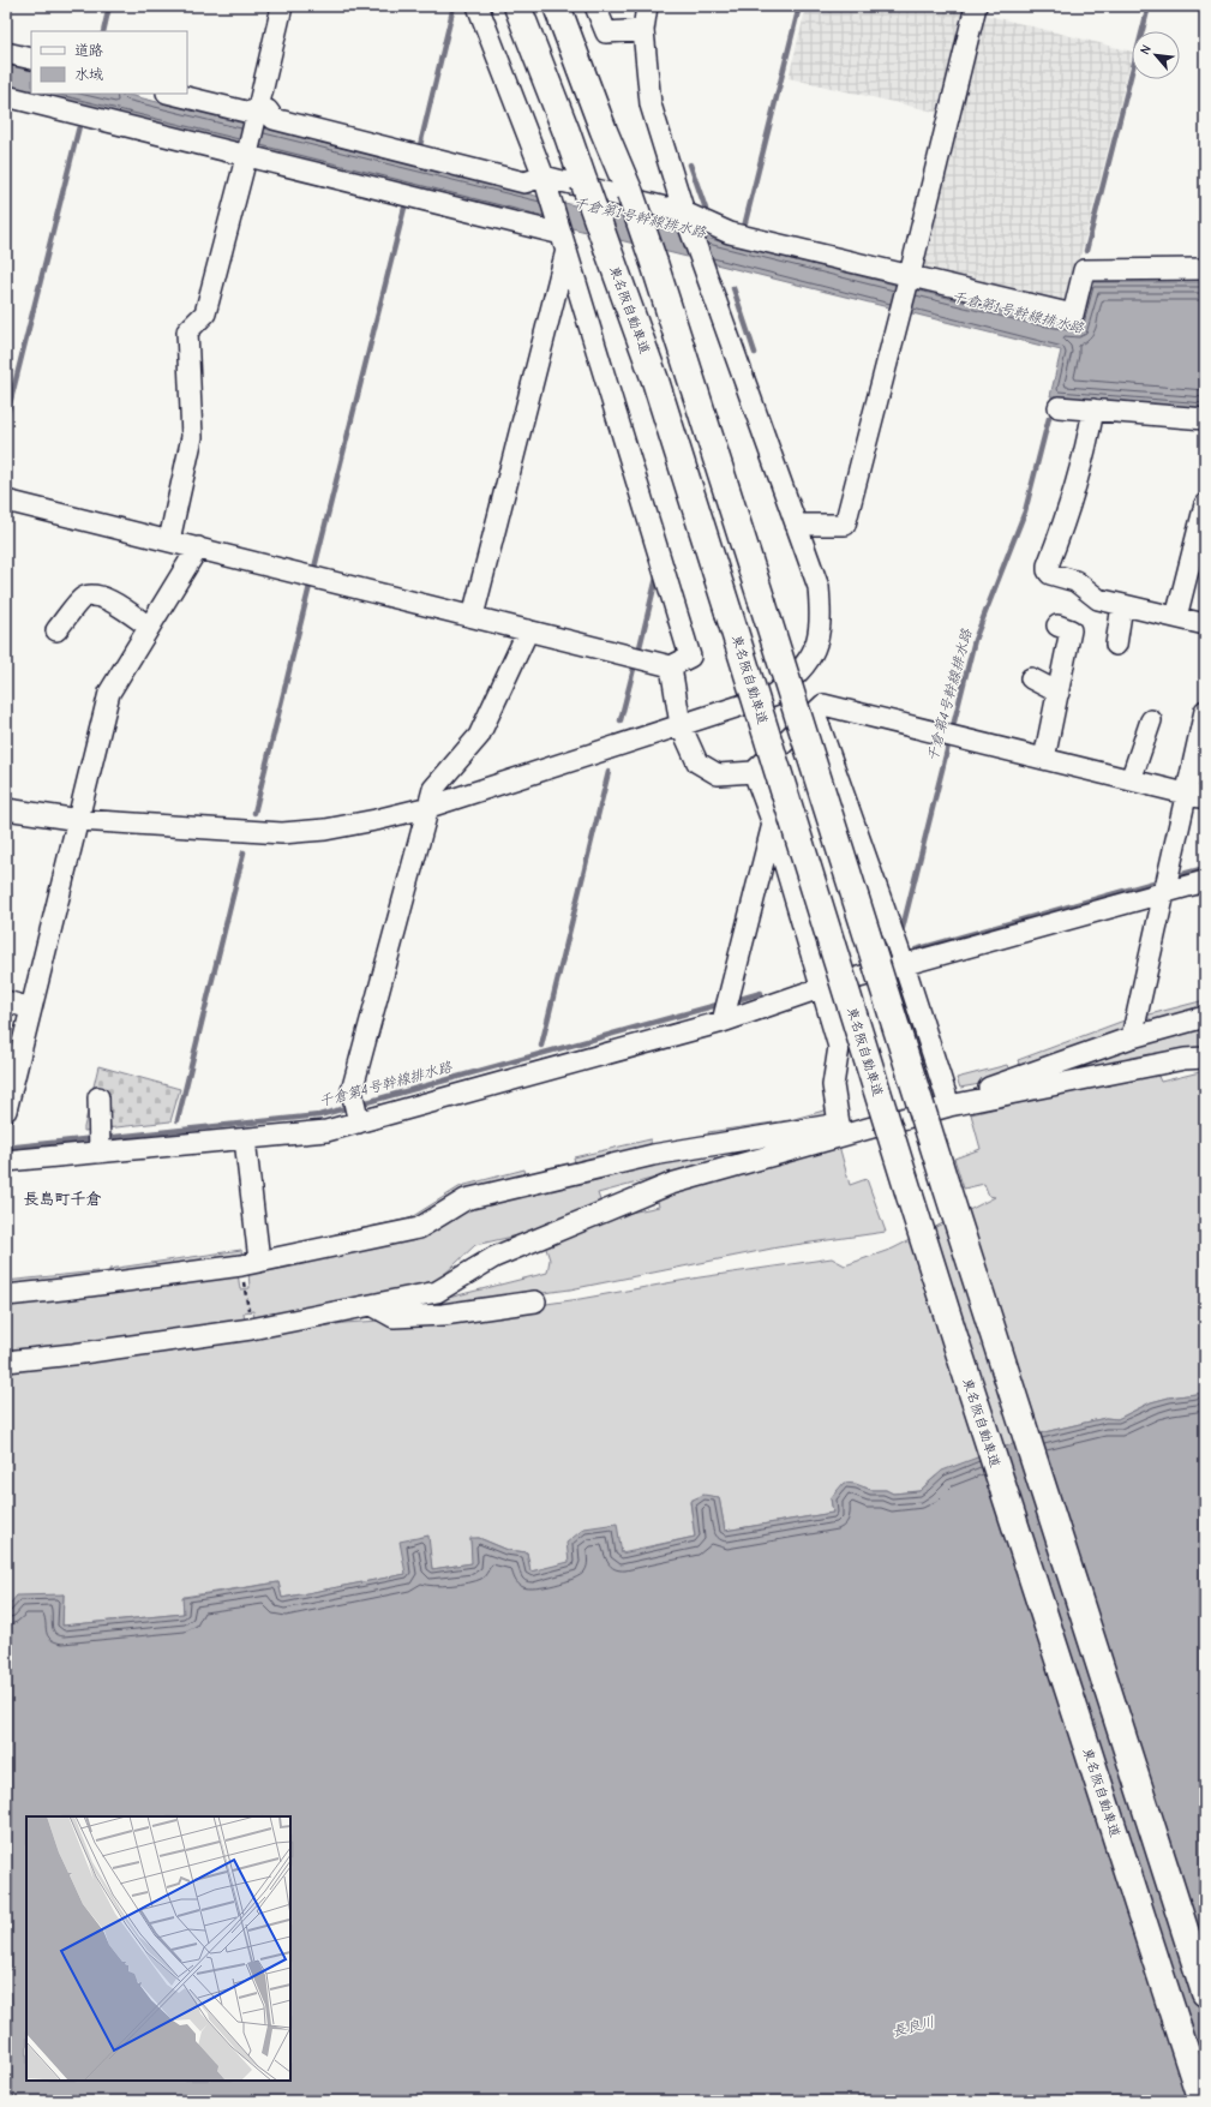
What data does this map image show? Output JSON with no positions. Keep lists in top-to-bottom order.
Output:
{
  "streets": {
    "highway": ["東名阪自動車道"]
  },
  "districts": ["長島町千倉"],
  "water": ["千倉第1号幹線排水路", "千倉第4号幹線排水路", "長良川"],
  "legend": ["道路", "水域"],
  "north": "top left"
}
